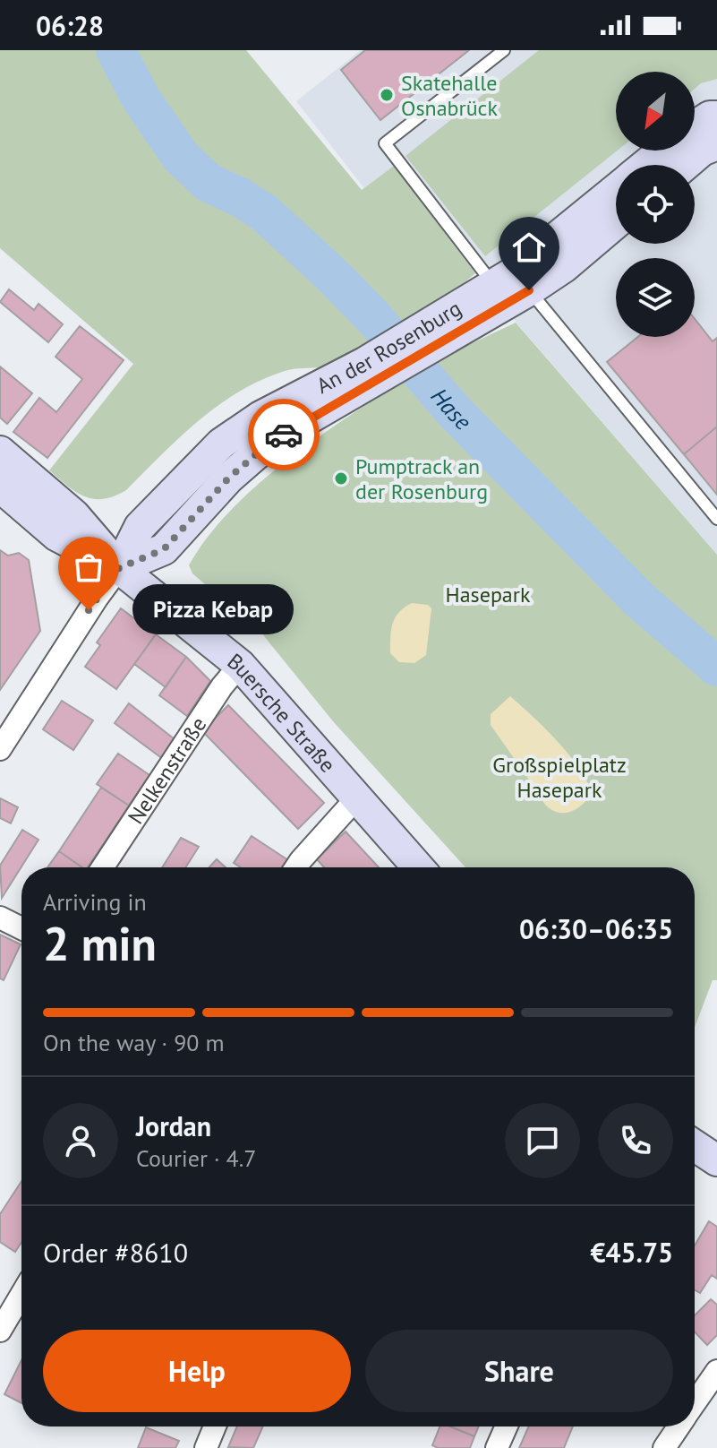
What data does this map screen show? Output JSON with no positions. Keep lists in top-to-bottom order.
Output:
{
  "streets": {
    "street": ["An der Rosenburg", "Buersche Straße", "Nelkenstraße"]
  },
  "crossings": [
    ["An der Rosenburg", "Buersche Straße"],
    ["Buersche Straße", "Nelkenstraße"]
  ],
  "water": ["Hase"],
  "parks": ["Hasepark", "Großspielplatz Hasepark"],
  "places": ["Skatehalle Osnabrück", "Pumptrack an der Rosenburg", "Pizza Kebap"],
  "north": "bottom left",
  "page": {
    "status": "06:28",
    "bubble": "Pizza Kebap",
    "heading": ["2 min", "Arriving in", "06:30–06:35"],
    "panel": [
      "Jordan",
      "Courier · 4.7",
      "Order #8610",
      "€45.75"
    ],
    "bar": "On the way · 90 m",
    "buttons": ["Help", "Share"]
  }
}
